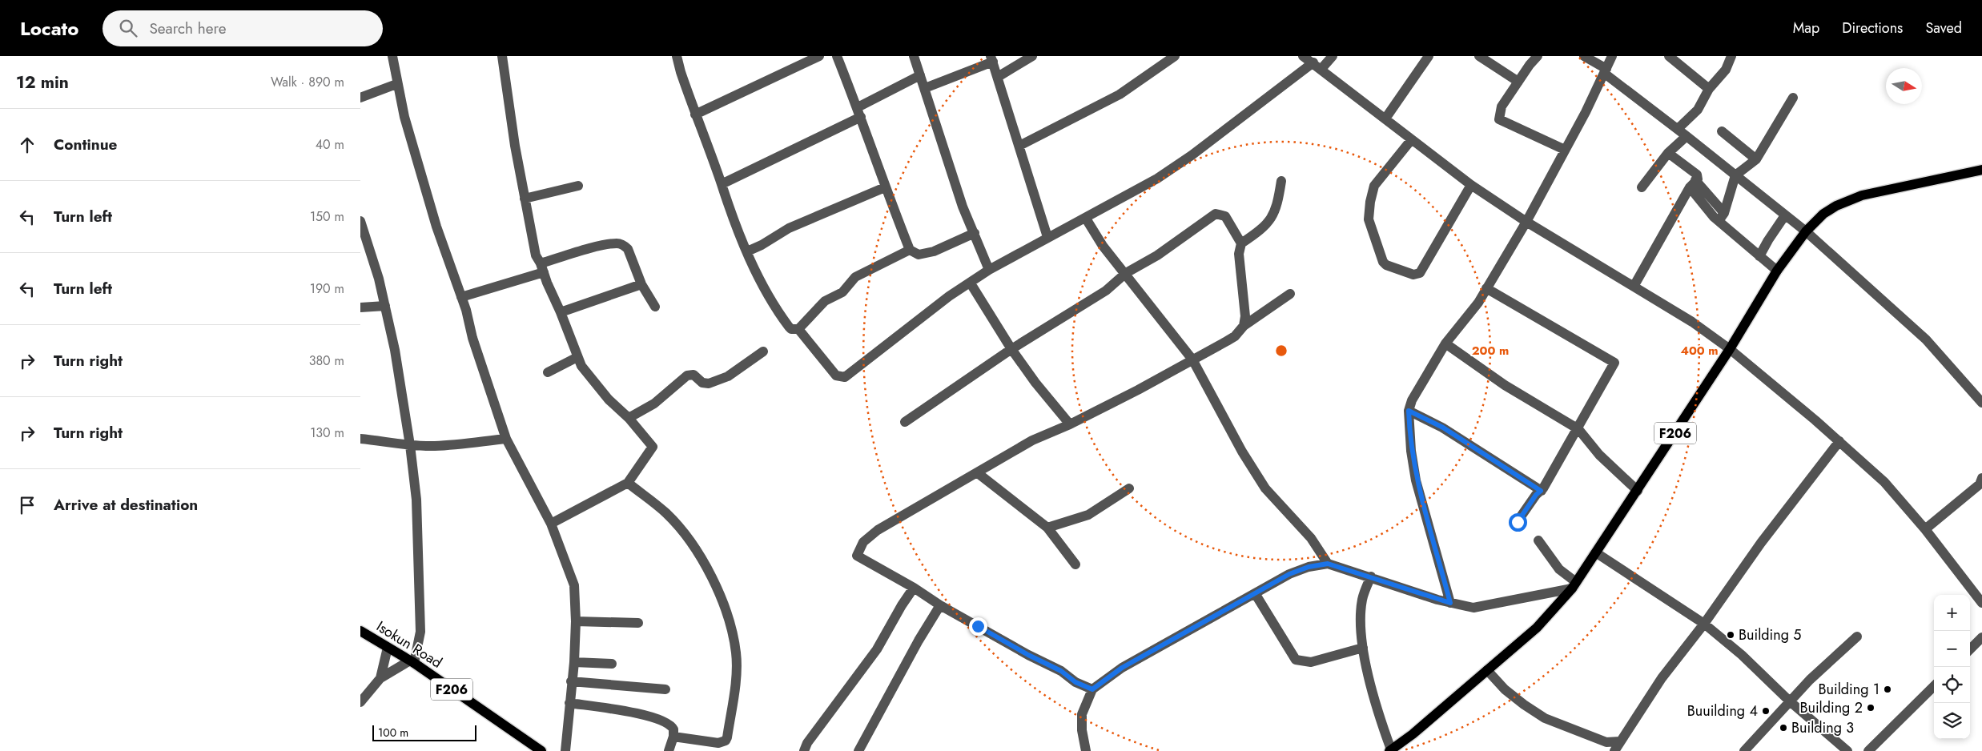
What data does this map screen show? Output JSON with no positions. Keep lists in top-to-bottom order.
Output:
{
  "streets": {
    "main road": ["F206", "Isokun Road"]
  },
  "places": [
    "Building 5",
    "Building 1",
    "Building 2",
    "Buuilding 4",
    "Building 3"
  ],
  "scale_bar": "100 m",
  "north": "right",
  "page": {
    "header": "Locato",
    "search": "Search here",
    "nav": ["Map", "Directions", "Saved"],
    "heading": ["12 min", "Walk · 890 m"],
    "list": [
      ["Continue", "40 m"],
      ["Turn left", "150 m"],
      ["Turn left", "190 m"],
      ["Turn right", "380 m"],
      ["Turn right", "130 m"],
      "Arrive at destination"
    ],
    "map_buttons": ["+", "−"],
    "scale": "100 m"
  },
  "rings": ["200 m", "400 m"]
}
